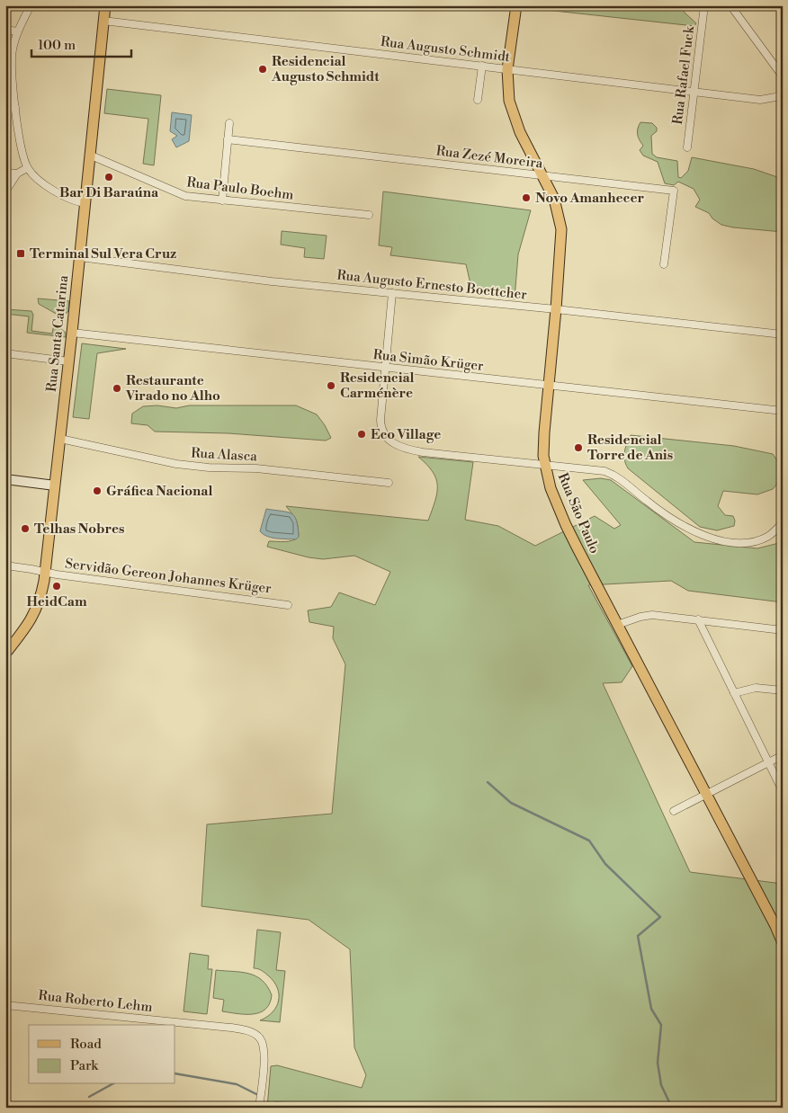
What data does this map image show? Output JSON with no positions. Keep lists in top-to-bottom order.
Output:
{
  "streets": {
    "main road": ["Rua Santa Catarina", "Rua São Paulo"],
    "street": [
      "Rua Augusto Schmidt",
      "Rua Rafael Fuck",
      "Rua Zezé Moreira",
      "Rua Paulo Boehm",
      "Rua Augusto Ernesto Boettcher",
      "Rua Simão Krüger",
      "Rua Alasca",
      "Servidão Gereon Johannes Krüger",
      "Rua Roberto Lehm"
    ]
  },
  "crossings": [
    ["Rua Augusto Schmidt", "Rua Rafael Fuck"],
    ["Rua Augusto Schmidt", "Rua Santa Catarina"],
    ["Rua Augusto Schmidt", "Rua São Paulo"],
    ["Rua Zezé Moreira", "Rua São Paulo"],
    ["Rua Paulo Boehm", "Rua Santa Catarina"],
    ["Rua Augusto Ernesto Boettcher", "Rua Santa Catarina"],
    ["Rua Augusto Ernesto Boettcher", "Rua São Paulo"],
    ["Rua Santa Catarina", "Rua Simão Krüger"],
    ["Rua Santa Catarina", "Rua Alasca"],
    ["Rua Santa Catarina", "Servidão Gereon Johannes Krüger"],
    ["Rua Simão Krüger", "Rua São Paulo"]
  ],
  "places": {
    "other": [
      "Residencial Augusto Schmidt",
      "Bar Di Baraúna",
      "Novo Amanhecer",
      "Residencial Carménère",
      "Restaurante Virado no Alho",
      "Eco Village",
      "Residencial Torre de Anis",
      "Gráfica Nacional",
      "Telhas Nobres",
      "HeidCam"
    ],
    "transit": ["Terminal Sul Vera Cruz"]
  },
  "legend": ["Road", "Park"],
  "scale_bar": "100 m"
}
